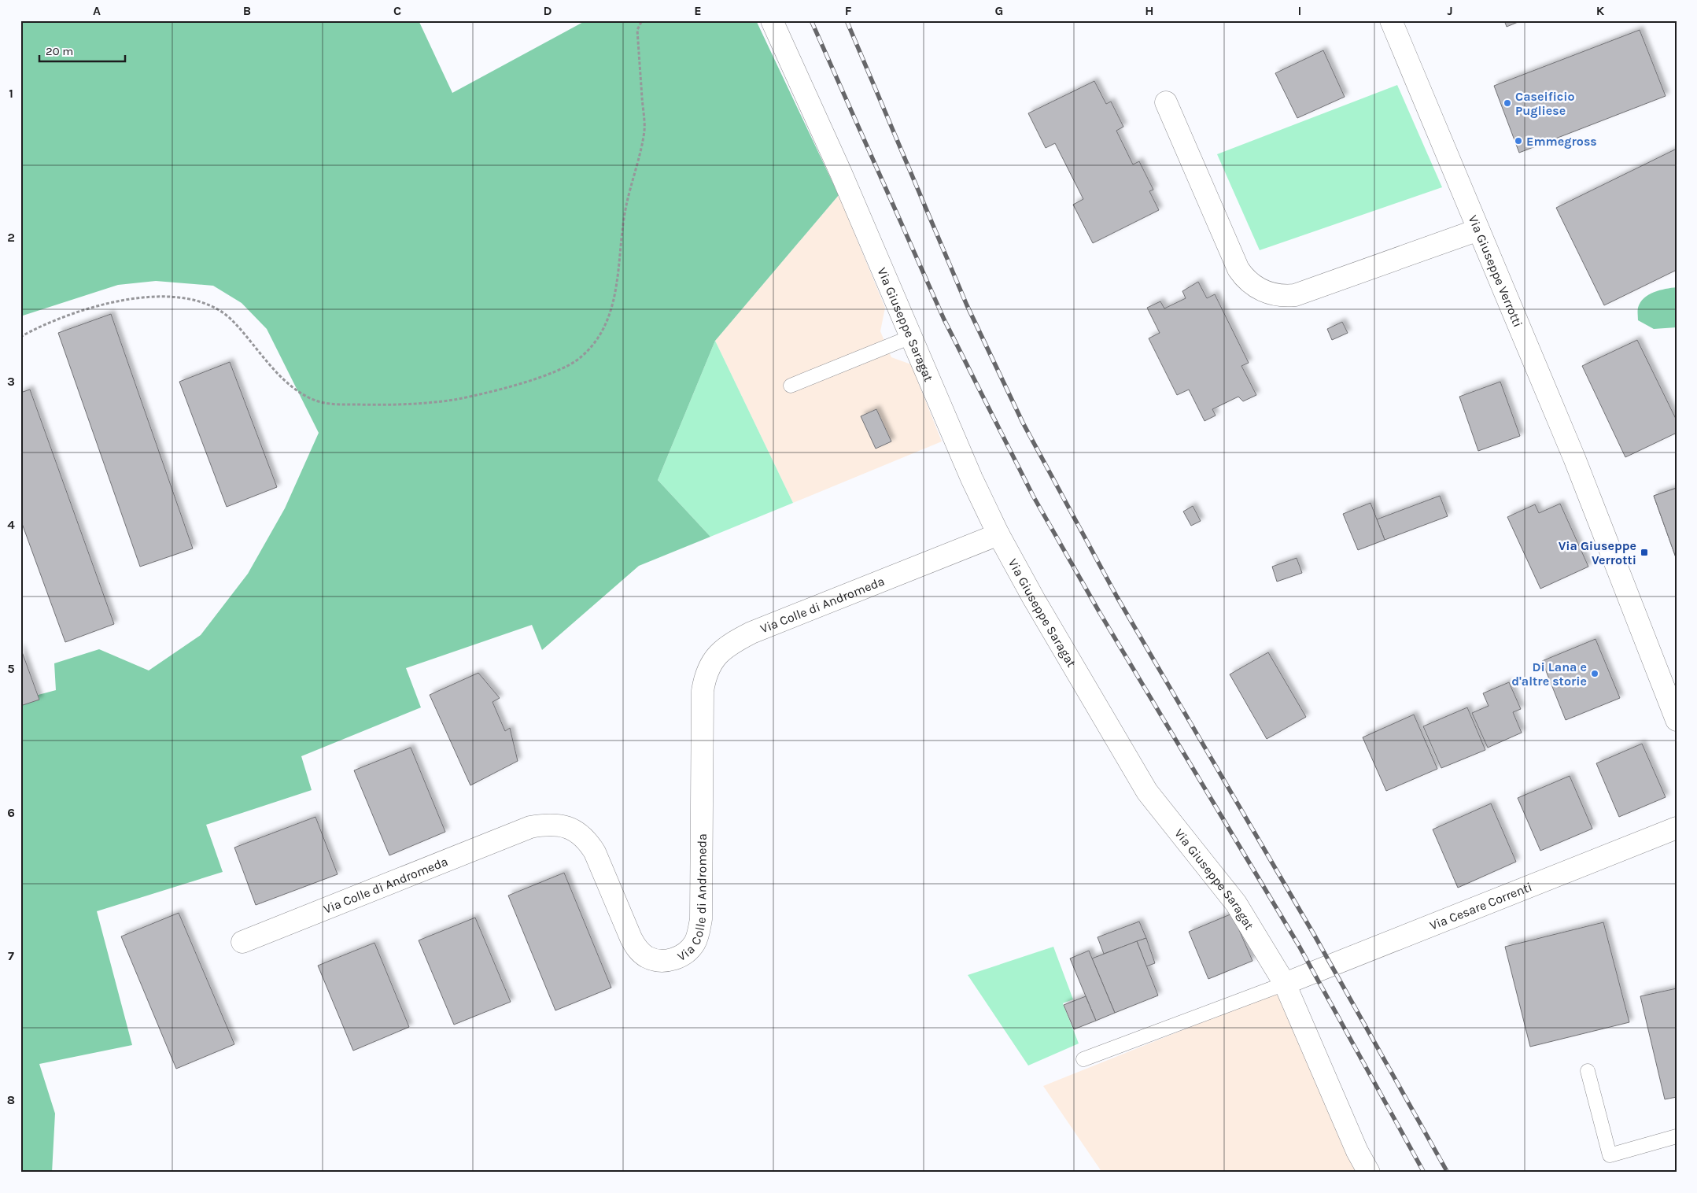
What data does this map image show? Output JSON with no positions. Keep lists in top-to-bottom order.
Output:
{
  "streets": {
    "street": [
      "Via Giuseppe Verrotti",
      "Via Giuseppe Saragat",
      "Via Colle di Andromeda",
      "Via Cesare Correnti"
    ]
  },
  "crossings": [
    ["Via Giuseppe Saragat", "Via Colle di Andromeda"],
    ["Via Giuseppe Saragat", "Via Cesare Correnti"]
  ],
  "places": {
    "other": ["Caseificio Pugliese", "Emmegross", "Di Lana e d'altre storie"],
    "transit": ["Via Giuseppe Verrotti"]
  },
  "scale_bar": "20 m",
  "grid": {
    "columns": [
      "A",
      "B",
      "C",
      "D",
      "E",
      "F",
      "G",
      "H",
      "I",
      "J",
      "K"
    ],
    "rows": [
      "1",
      "2",
      "3",
      "4",
      "5",
      "6",
      "7",
      "8"
    ]
  }
}
